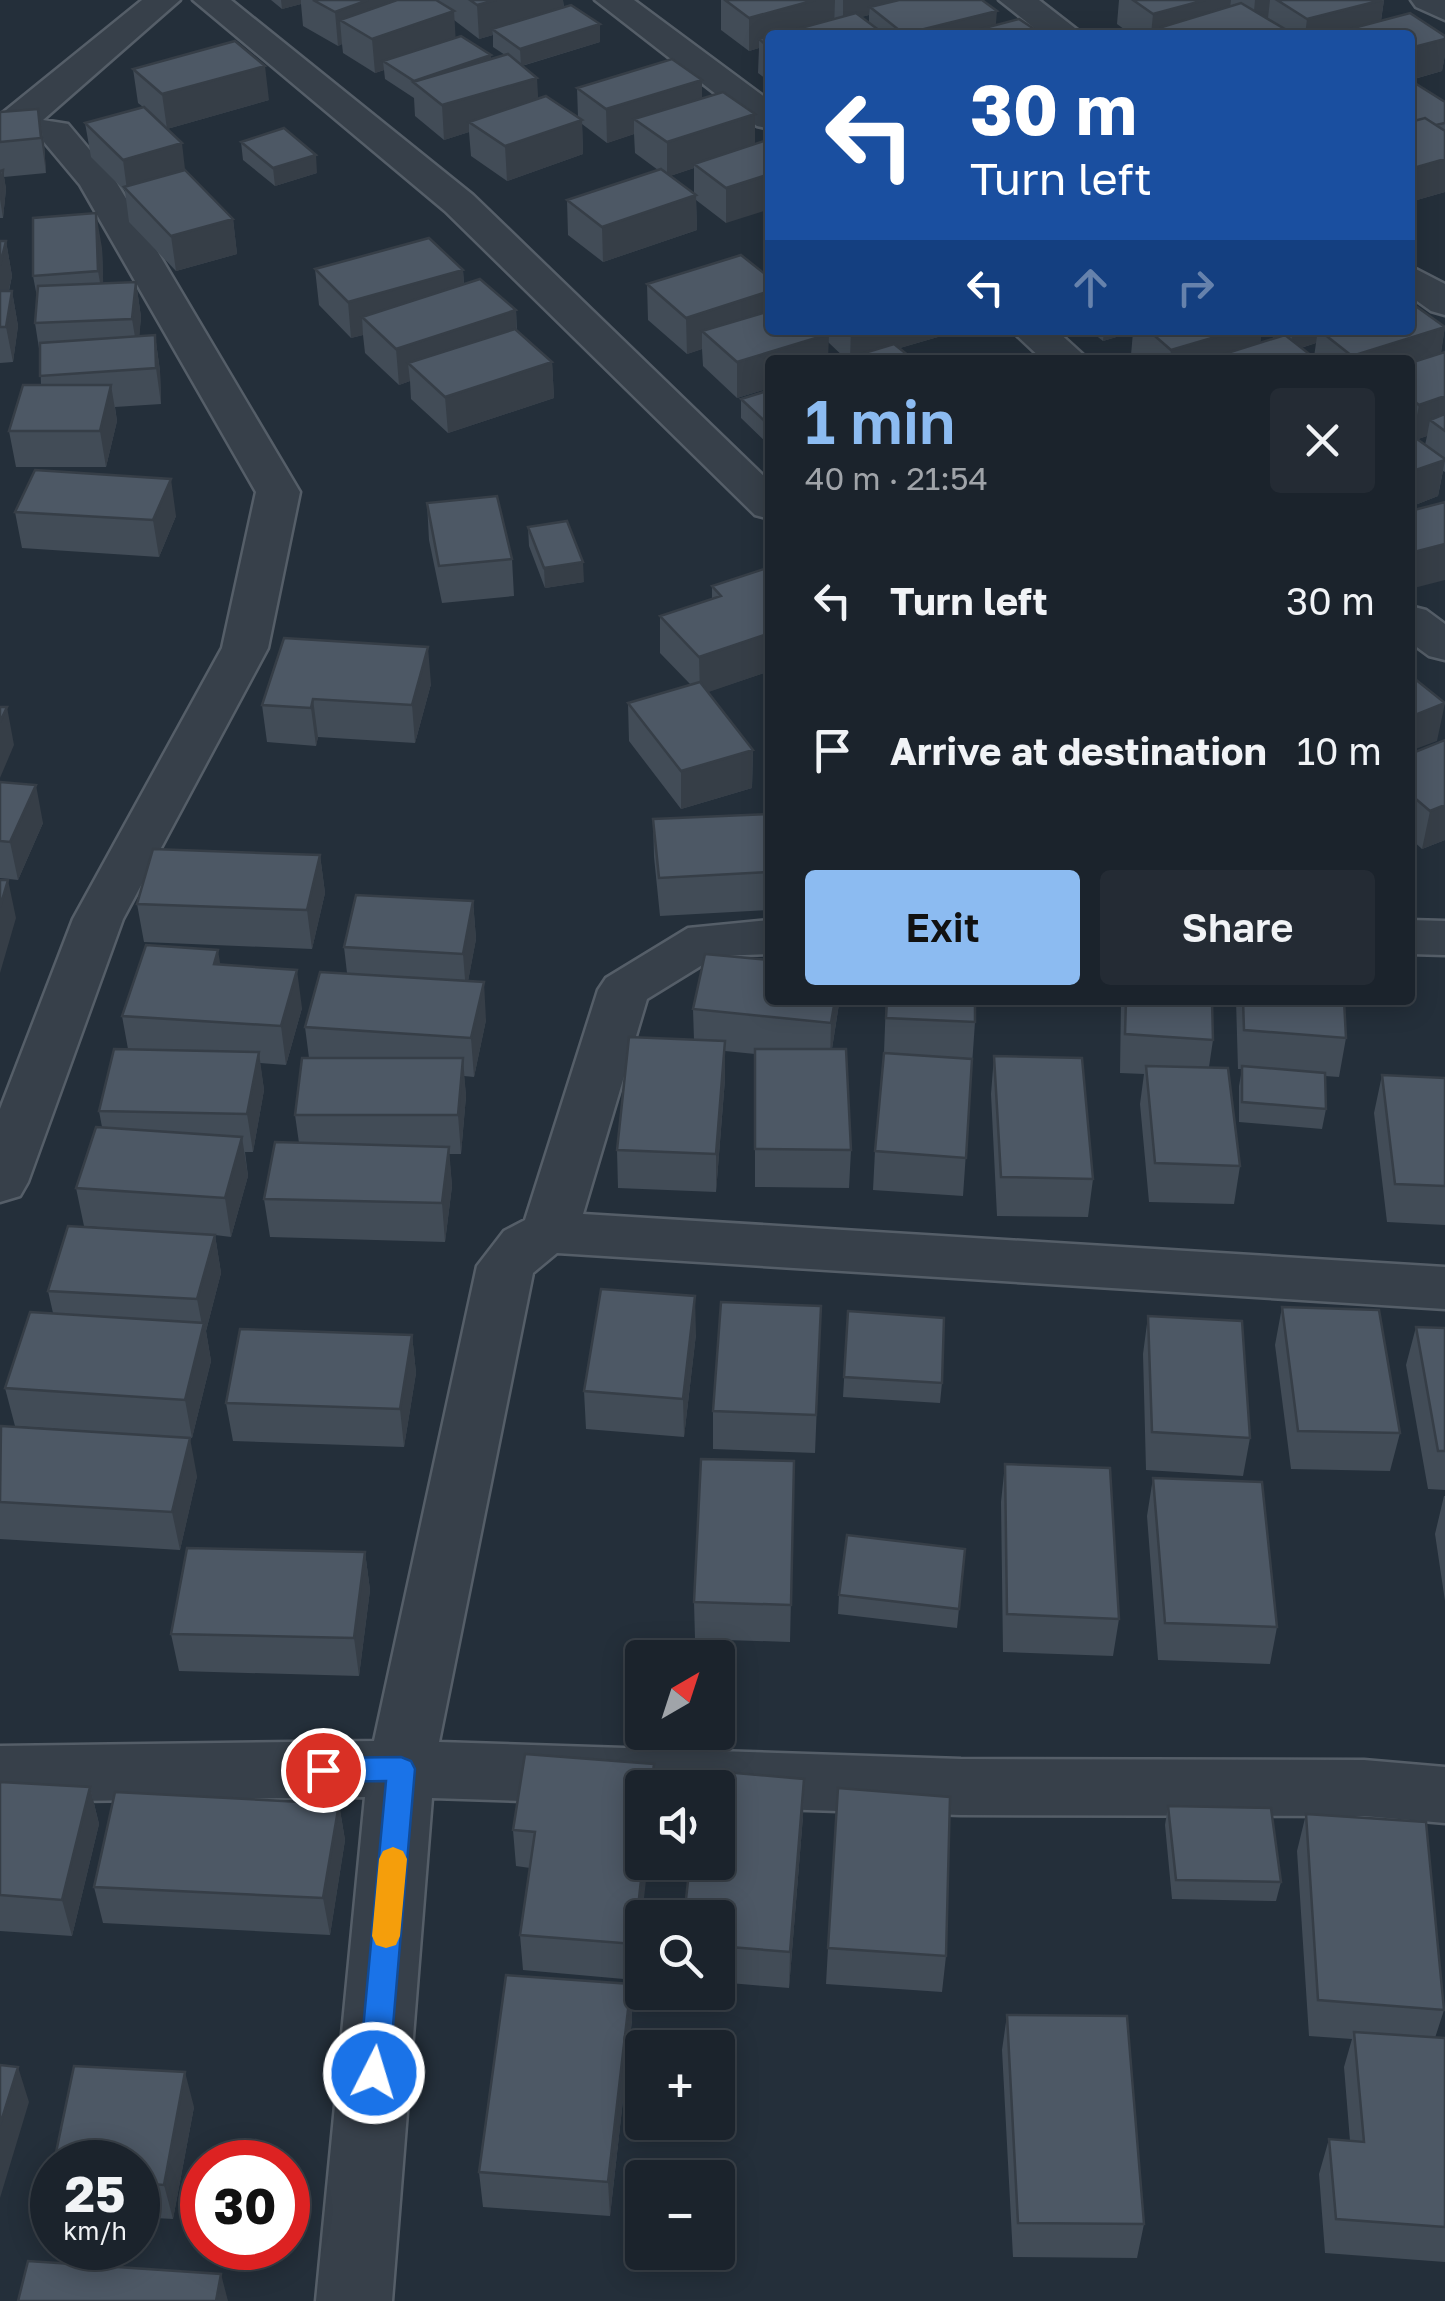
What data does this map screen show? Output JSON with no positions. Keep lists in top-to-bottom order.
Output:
{
  "north": "top right",
  "page": {
    "turn": ["30 m", "Turn left"],
    "heading": ["1 min", "40 m · 21:54"],
    "list": [
      {
        "name": "Turn left",
        "value": "30 m"
      },
      {
        "name": "Arrive at destination",
        "value": "10 m"
      }
    ],
    "buttons": ["Exit", "Share"],
    "map_buttons": ["+", "−"],
    "speed": "25 km/h",
    "limit": "30"
  }
}
